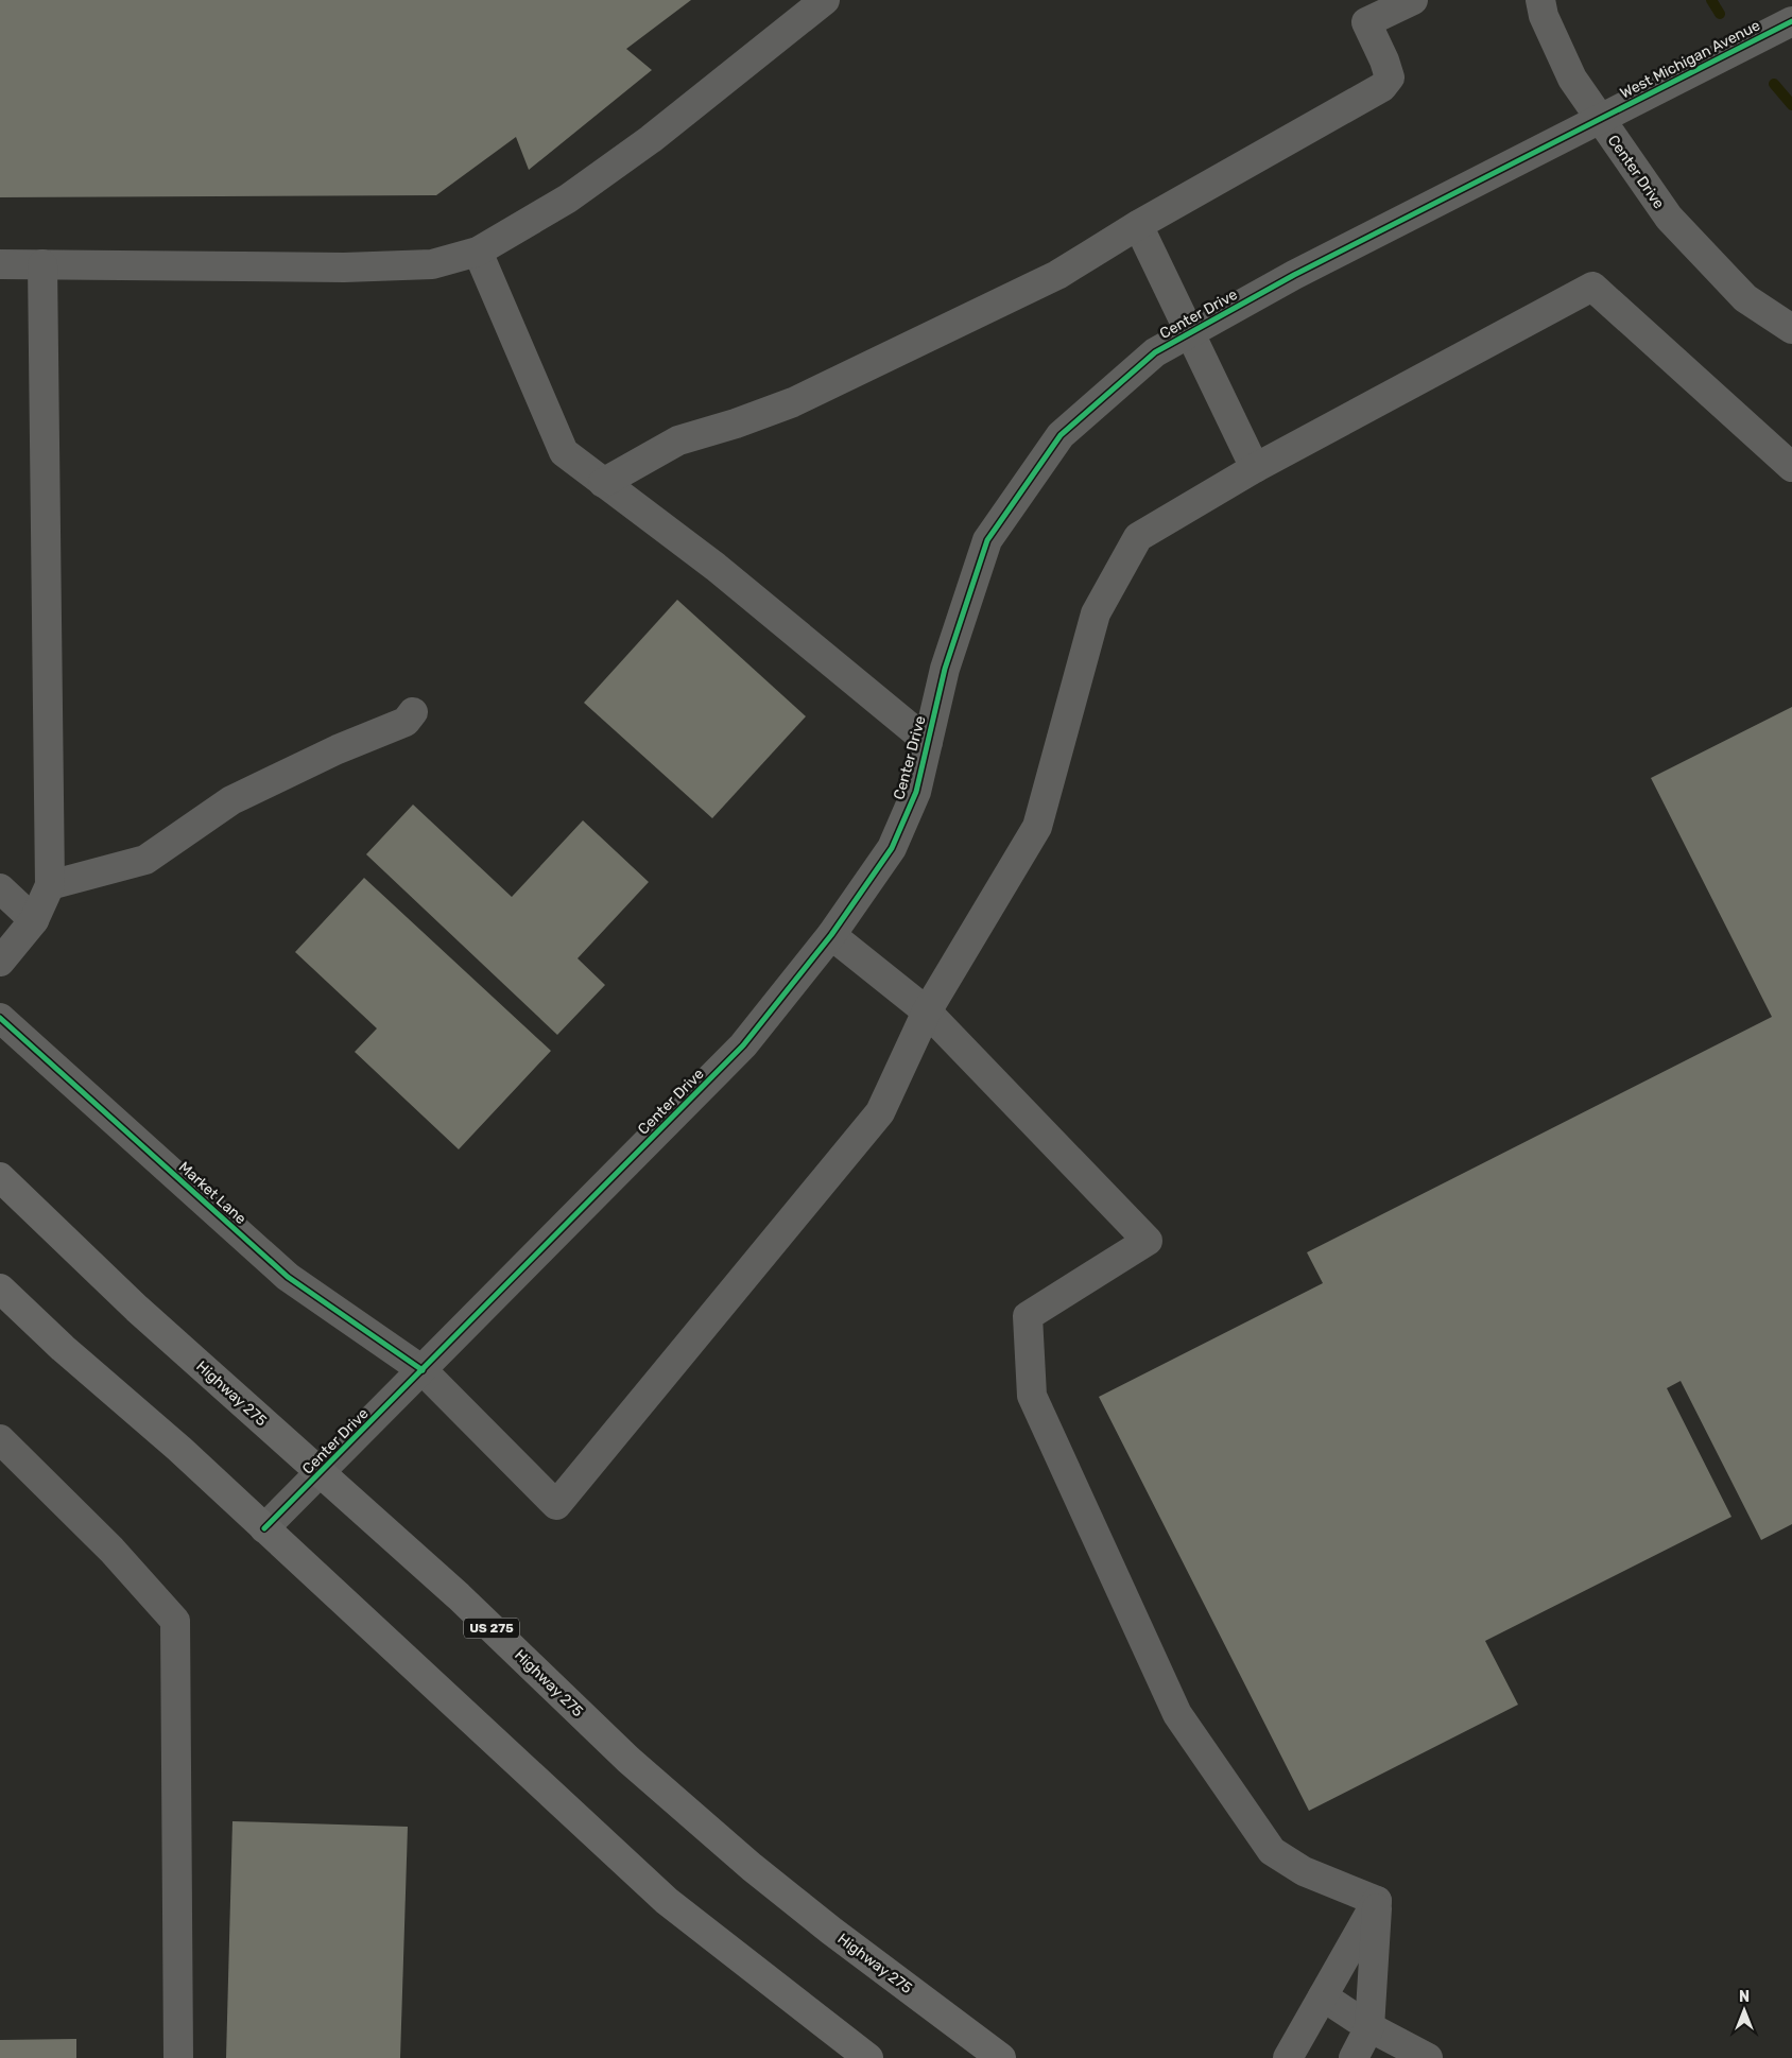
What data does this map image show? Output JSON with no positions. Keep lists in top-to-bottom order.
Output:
{
  "streets": {
    "highway": ["Highway 275", "US 275"],
    "street": ["West Michigan Avenue", "Center Drive", "Market Lane"]
  },
  "crossings": [
    ["West Michigan Avenue", "Center Drive"],
    ["Center Drive", "Market Lane"],
    ["Center Drive", "Highway 275"]
  ],
  "north": "top"
}
